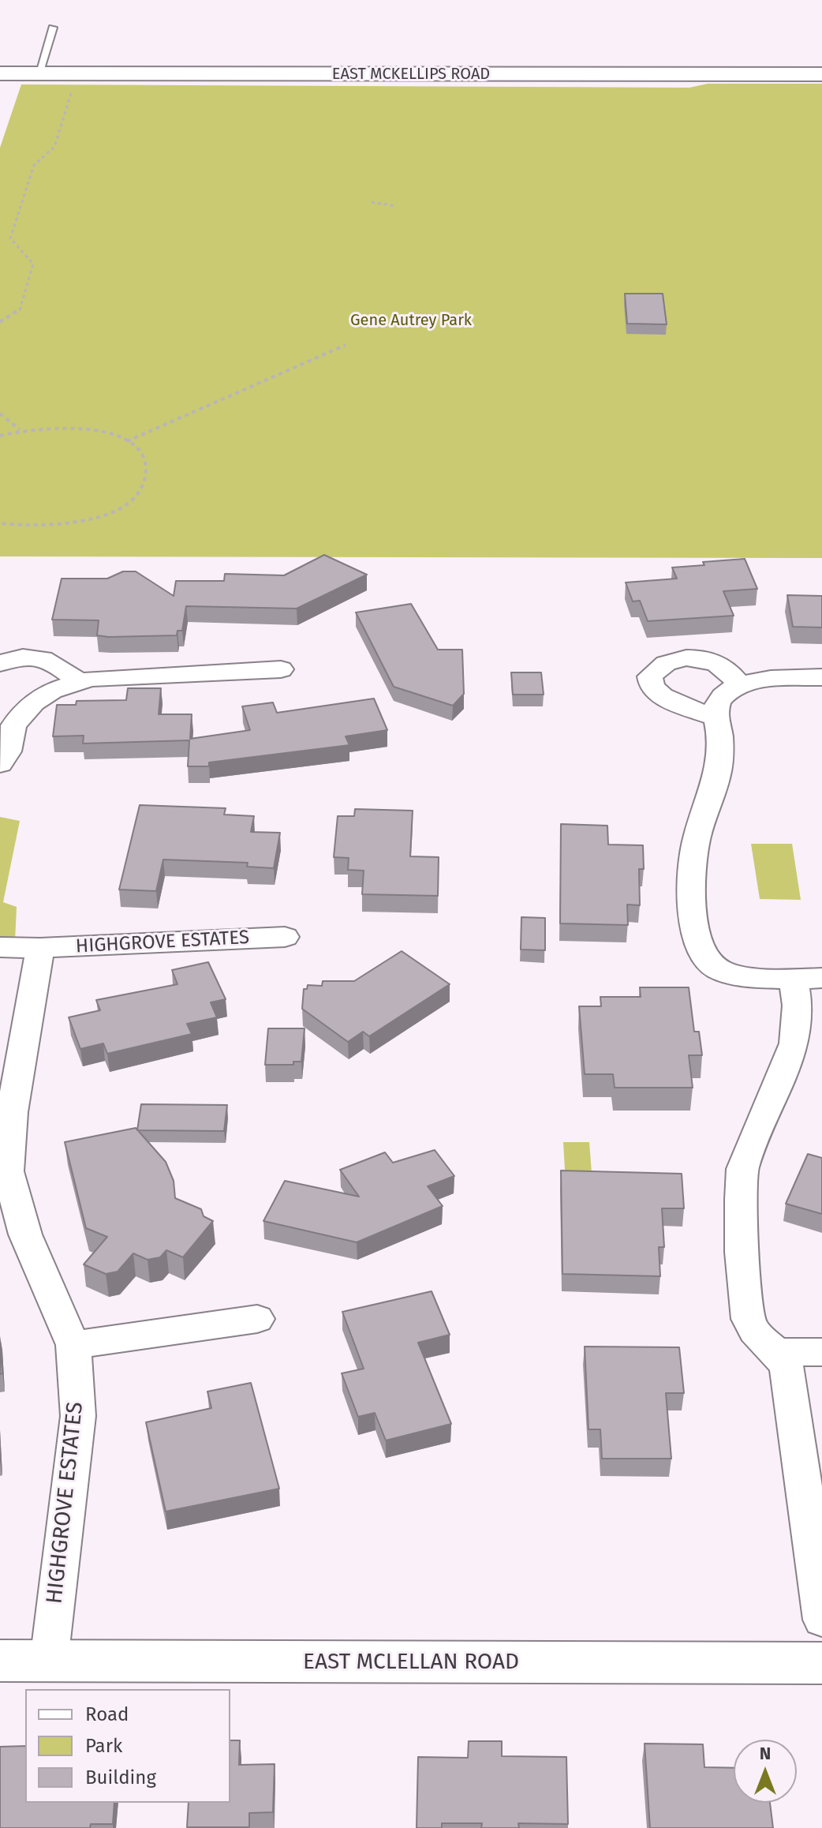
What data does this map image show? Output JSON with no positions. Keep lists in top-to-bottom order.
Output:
{
  "streets": {
    "main road": ["EAST MCKELLIPS ROAD", "EAST MCLELLAN ROAD"],
    "street": ["HIGHGROVE ESTATES"]
  },
  "crossings": [
    ["HIGHGROVE ESTATES", "EAST MCLELLAN ROAD"]
  ],
  "parks": ["Gene Autrey Park"],
  "legend": ["Road", "Park", "Building"],
  "north": "top"
}
